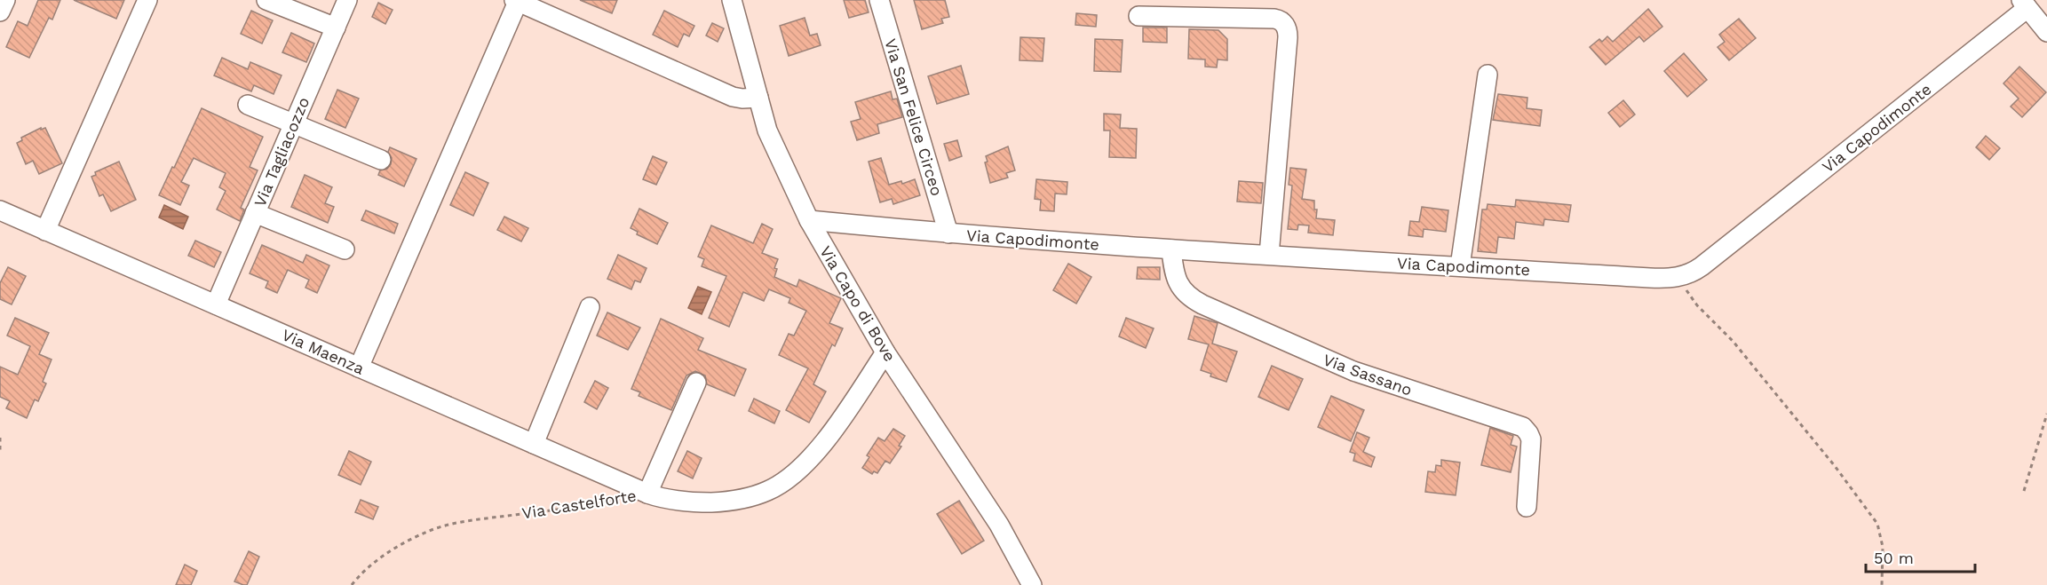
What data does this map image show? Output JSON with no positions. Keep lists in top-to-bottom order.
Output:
{
  "streets": {
    "street": [
      "Via San Felice Circeo",
      "Via Capodimonte",
      "Via Tagliacozzo",
      "Via Capo di Bove",
      "Via Maenza",
      "Via Sassano",
      "Via Castelforte"
    ]
  },
  "crossings": [
    ["Via San Felice Circeo", "Via Capodimonte"],
    ["Via Capodimonte", "Via Capo di Bove"],
    ["Via Capodimonte", "Via Sassano"],
    ["Via Tagliacozzo", "Via Maenza"],
    ["Via Capo di Bove", "Via Castelforte"],
    ["Via Maenza", "Via Castelforte"]
  ],
  "scale_bar": "50 m"
}
